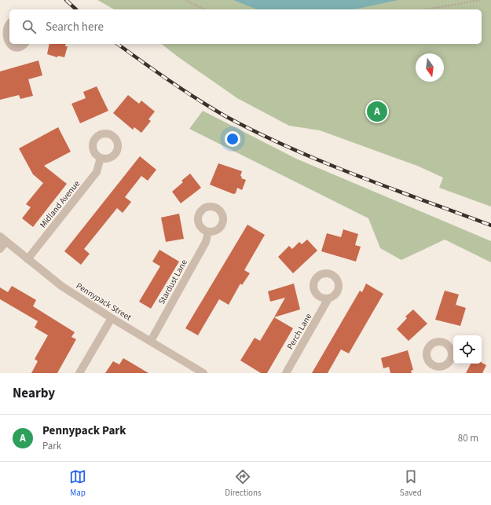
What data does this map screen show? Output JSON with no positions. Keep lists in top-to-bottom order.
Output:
{
  "streets": {
    "street": [
      "Midland Avenue",
      "Stardust Lane",
      "Pennypack Street",
      "Perch Lane"
    ]
  },
  "crossings": [
    ["Midland Avenue", "Pennypack Street"],
    ["Stardust Lane", "Pennypack Street"]
  ],
  "north": "bottom",
  "page": {
    "search": "Search here",
    "pins": "A",
    "heading": "Nearby",
    "list": [
      {
        "mark": "A",
        "name": "Pennypack Park",
        "note": "Park",
        "value": "80 m"
      }
    ],
    "nav": ["Map", "Directions", "Saved"]
  }
}
